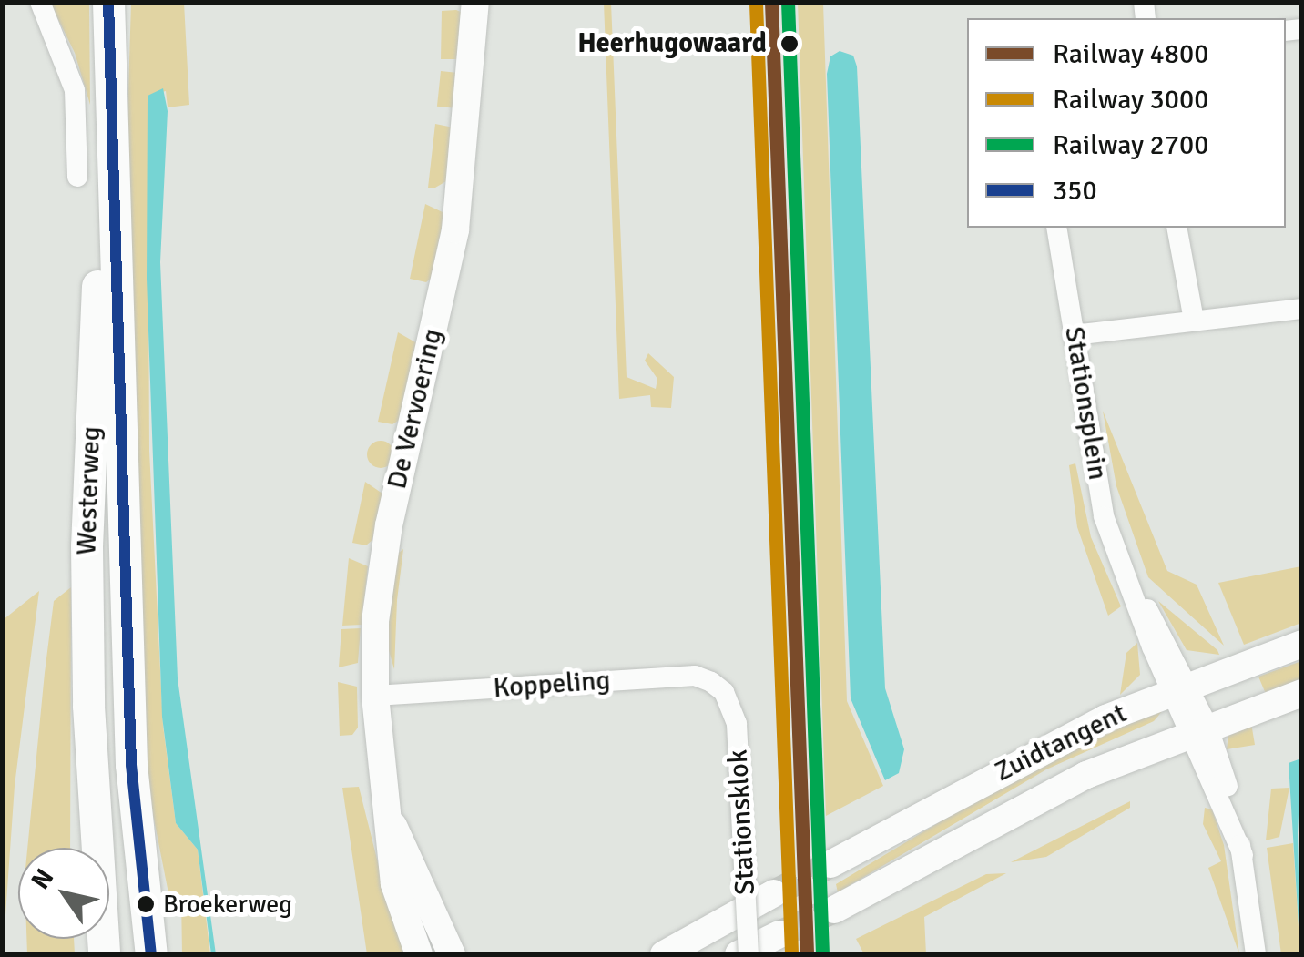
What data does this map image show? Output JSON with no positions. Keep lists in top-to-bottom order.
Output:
{
  "streets": {
    "main road": ["De Vervoering", "Westerweg", "Zuidtangent"],
    "street": ["Stationsplein", "Koppeling", "Stationsklok"]
  },
  "crossings": [
    ["Stationsplein", "Zuidtangent"],
    ["De Vervoering", "Koppeling"],
    ["Koppeling", "Stationsklok"]
  ],
  "places": ["Heerhugowaard", "Broekerweg"],
  "lines": [
    "rail line 4800",
    "rail line 2700",
    "transit line 350",
    "rail line 3000"
  ],
  "legend": [
    "Railway 4800",
    "Railway 3000",
    "Railway 2700",
    "350"
  ],
  "north": "top left"
}
